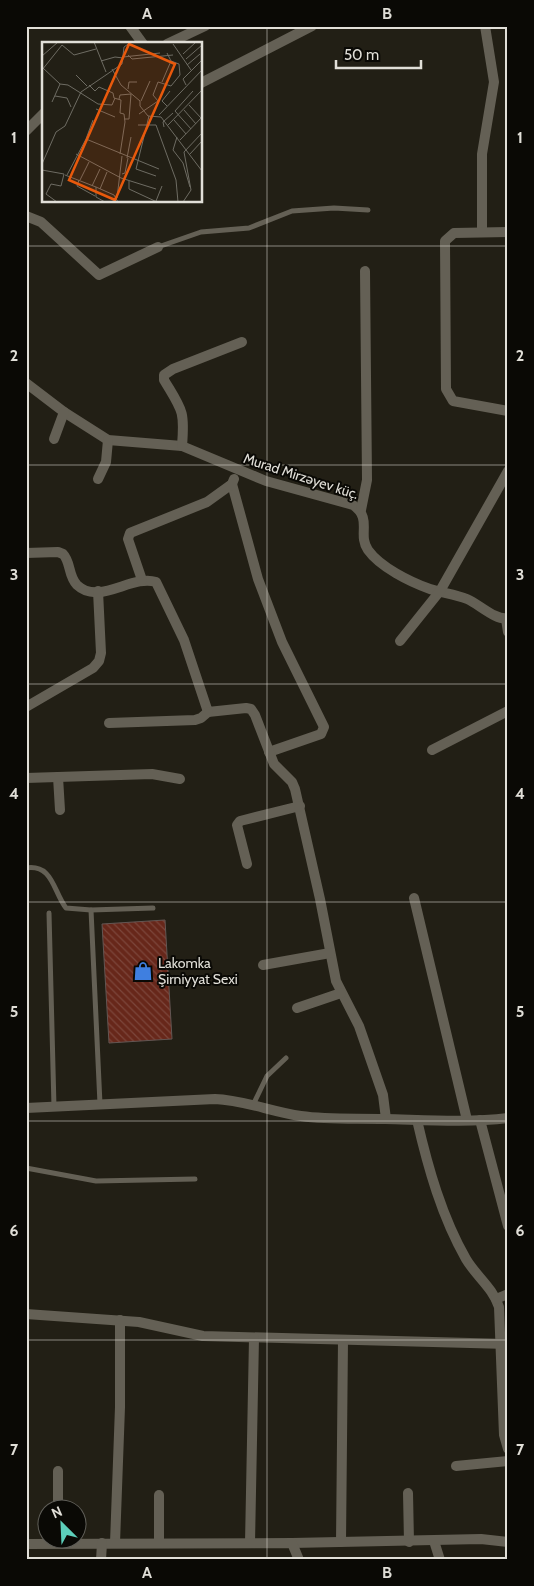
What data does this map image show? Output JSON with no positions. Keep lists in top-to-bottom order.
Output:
{
  "streets": {
    "street": ["Murad Mirzəyev küç."]
  },
  "places": {
    "shop": ["Lakomka Şirniyyat Sexi"]
  },
  "scale_bar": "50 m",
  "north": "top left",
  "grid": {
    "columns": ["A", "B"],
    "rows": [
      "1",
      "2",
      "3",
      "4",
      "5",
      "6",
      "7"
    ]
  }
}
